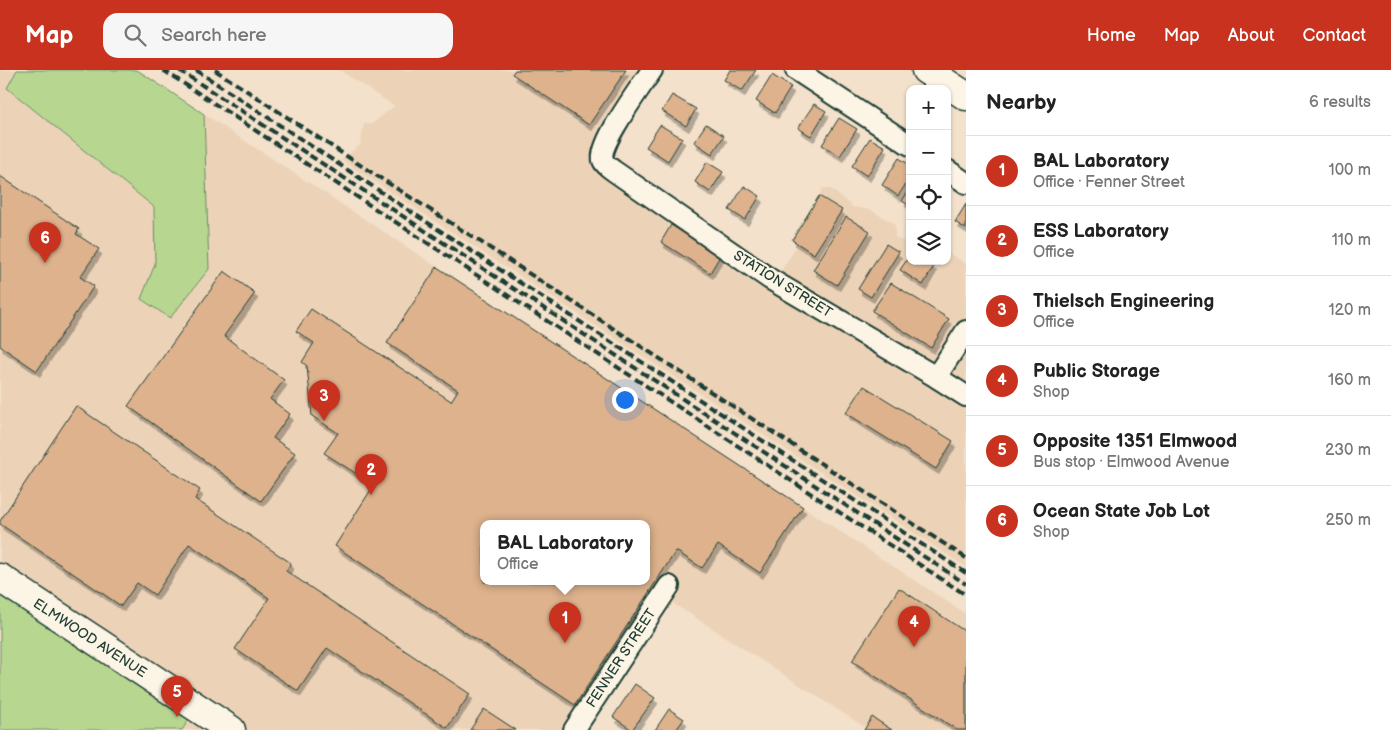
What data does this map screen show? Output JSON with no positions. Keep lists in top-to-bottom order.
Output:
{
  "streets": {
    "main road": ["ELMWOOD AVENUE"],
    "street": ["STATION STREET", "FENNER STREET"]
  },
  "page": {
    "header": "Map",
    "search": "Search here",
    "nav": [
      "Home",
      "Map",
      "About",
      "Contact"
    ],
    "heading": ["Nearby", "6 results"],
    "map_buttons": ["+", "−"],
    "list": [
      {
        "mark": "1",
        "name": "BAL Laboratory",
        "note": "Office · Fenner Street",
        "value": "100 m"
      },
      {
        "mark": "2",
        "name": "ESS Laboratory",
        "note": "Office",
        "value": "110 m"
      },
      {
        "mark": "3",
        "name": "Thielsch Engineering",
        "note": "Office",
        "value": "120 m"
      },
      {
        "mark": "4",
        "name": "Public Storage",
        "note": "Shop",
        "value": "160 m"
      },
      {
        "mark": "5",
        "name": "Opposite 1351 Elmwood",
        "note": "Bus stop · Elmwood Avenue",
        "value": "230 m"
      },
      {
        "mark": "6",
        "name": "Ocean State Job Lot",
        "note": "Shop",
        "value": "250 m"
      }
    ],
    "pins": [
      "6",
      "3",
      "2",
      "1",
      "4",
      "5"
    ],
    "popup": ["BAL Laboratory", "Office"]
  }
}
